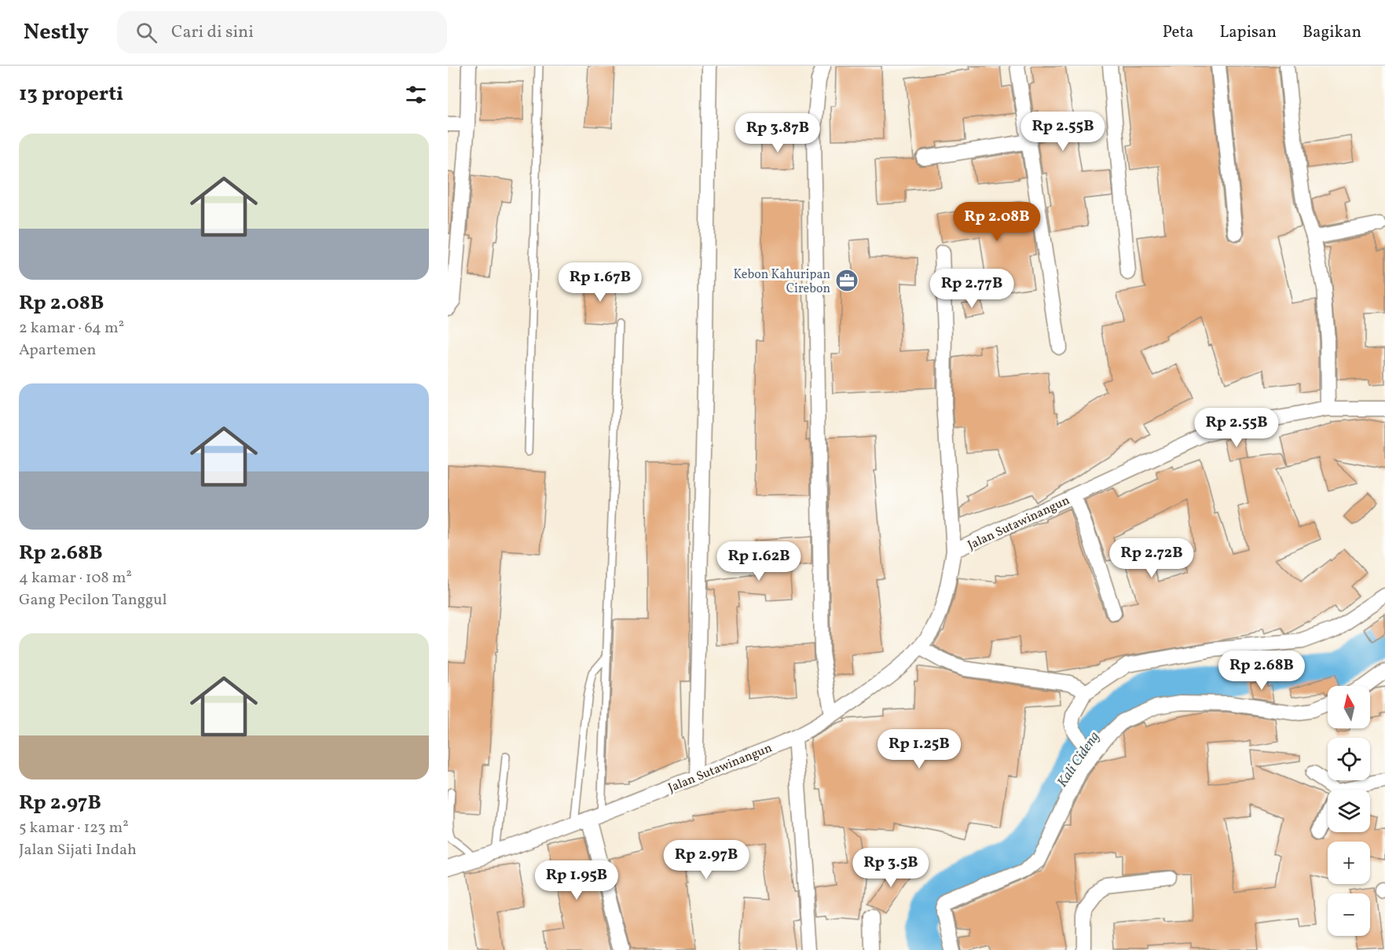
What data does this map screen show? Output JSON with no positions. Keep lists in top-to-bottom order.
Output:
{
  "streets": {
    "street": ["Jalan Sutawinangun"]
  },
  "water": ["Kali Cideng"],
  "places": {
    "office": ["Kebon Kahuripan Cirebon"]
  },
  "north": "top",
  "page": {
    "header": "Nestly",
    "search": "Cari di sini",
    "nav": ["Peta", "Lapisan", "Bagikan"],
    "heading": "13 properti",
    "price": [
      "Rp 2.55B",
      "Rp 3.87B",
      "Rp 2.08B",
      "Rp 1.67B",
      "Rp 2.77B",
      "Rp 2.55B",
      "Rp 2.72B",
      "Rp 1.62B",
      "Rp 2.68B",
      "Rp 1.25B",
      "Rp 2.97B",
      "Rp 3.5B",
      "Rp 1.95B"
    ],
    "list": [
      {
        "name": "Rp 2.08B",
        "note": "2 kamar · 64 m² · Apartemen"
      },
      {
        "name": "Rp 2.68B",
        "note": "4 kamar · 108 m² · Gang Pecilon Tanggul"
      },
      {
        "name": "Rp 2.97B",
        "note": "5 kamar · 123 m² · Jalan Sijati Indah"
      }
    ],
    "map_buttons": ["+", "−"]
  }
}
